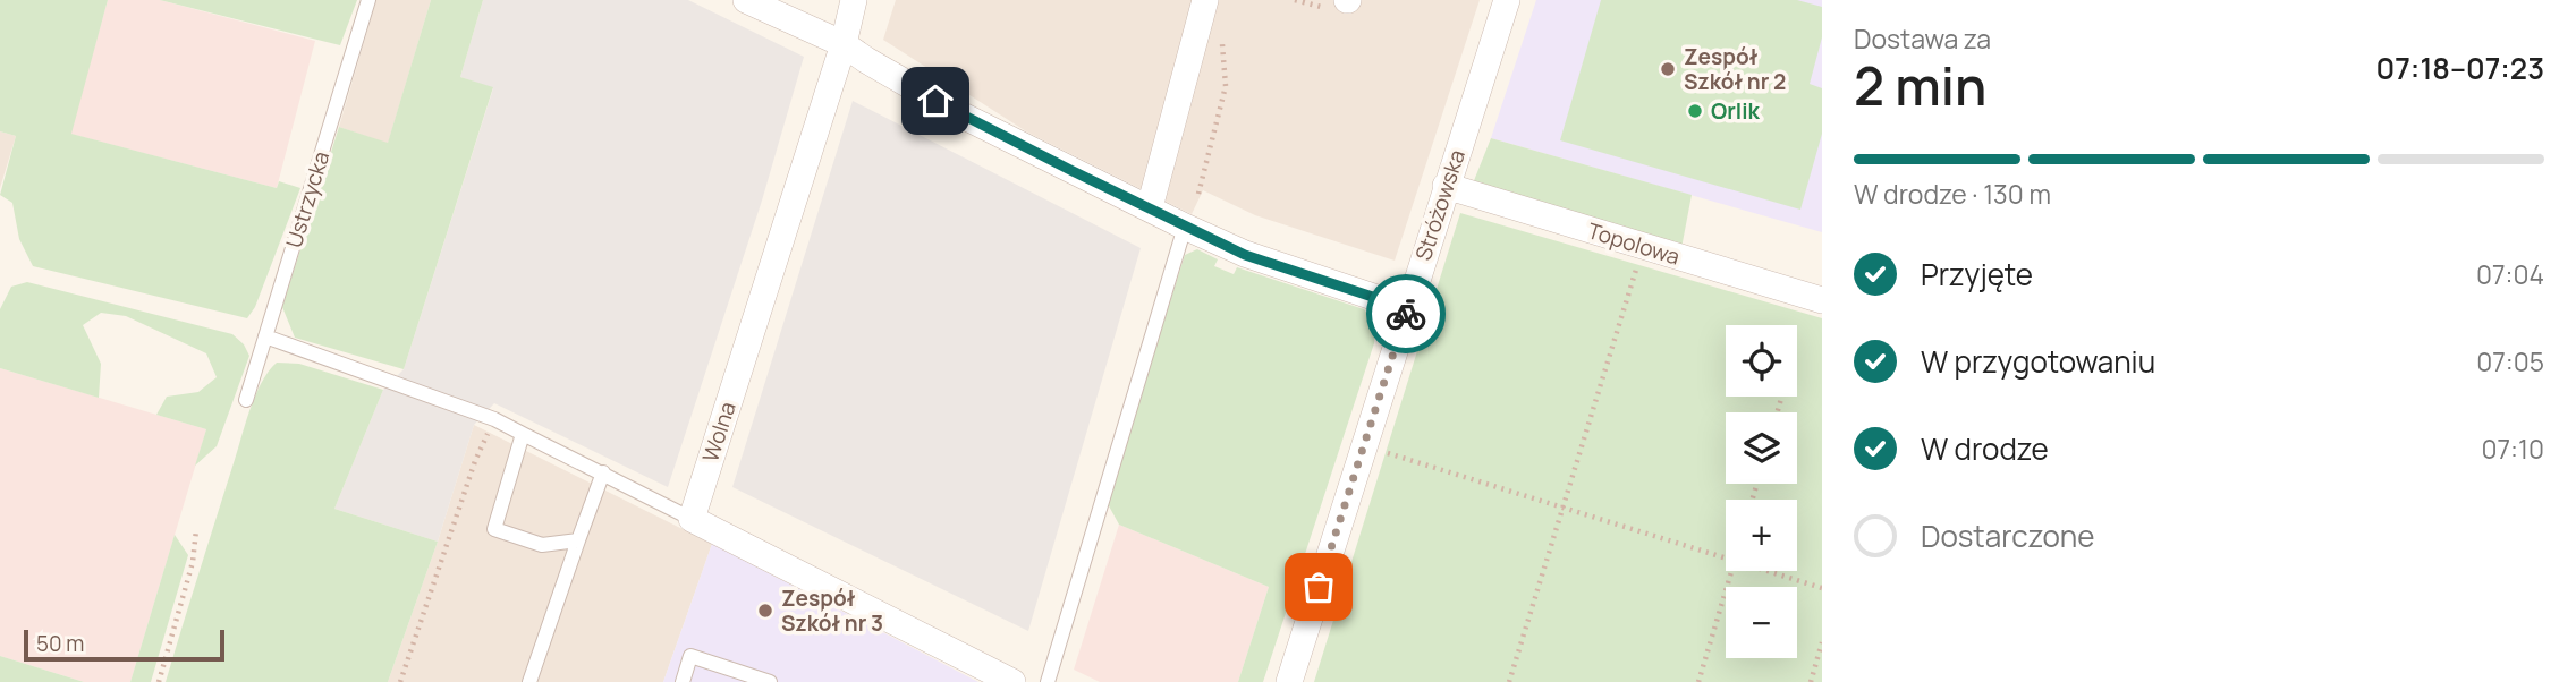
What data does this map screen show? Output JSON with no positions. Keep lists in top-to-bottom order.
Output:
{
  "streets": {
    "street": ["Stróżowska", "Topolowa", "Wolna"],
    "lane": ["Ustrzycka"]
  },
  "crossings": [
    ["Stróżowska", "Topolowa"]
  ],
  "places": ["Zespół Szkół nr 2", "Orlik", "Zespół Szkół nr 3"],
  "scale_bar": "50 m",
  "page": {
    "heading": ["2 min", "Dostawa za", "07:18–07:23"],
    "bar": "W drodze · 130 m",
    "list": [
      ["Przyjęte", "07:04"],
      ["W przygotowaniu", "07:05"],
      ["W drodze", "07:10"],
      "Dostarczone"
    ],
    "map_buttons": ["+", "−"],
    "scale": "50 m"
  }
}
